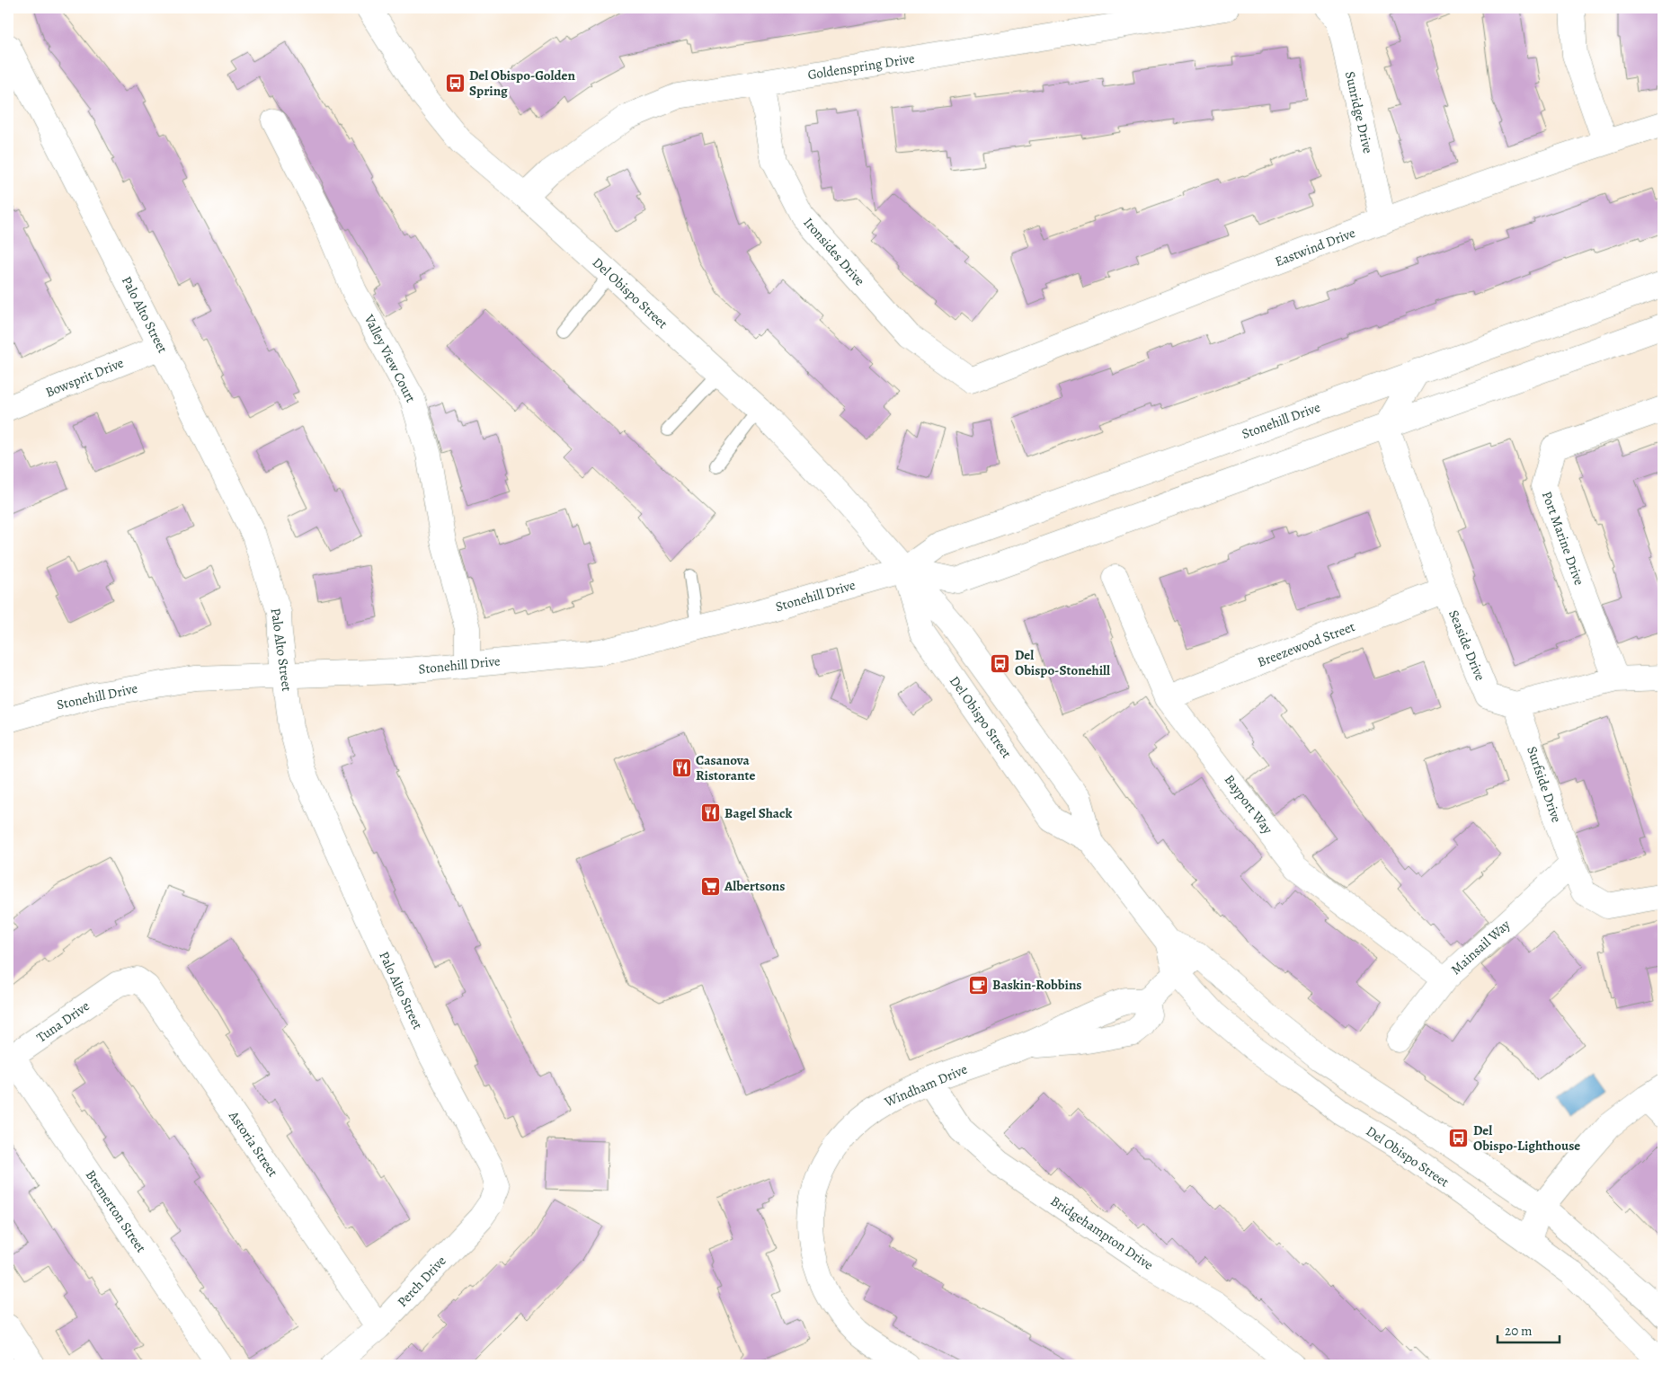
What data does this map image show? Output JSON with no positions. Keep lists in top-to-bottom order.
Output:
{
  "streets": {
    "street": [
      "Goldenspring Drive",
      "Sunridge Drive",
      "Eastwind Drive",
      "Ironsides Drive",
      "Del Obispo Street",
      "Palo Alto Street",
      "Valley View Court",
      "Bowsprit Drive",
      "Stonehill Drive",
      "Port Marine Drive",
      "Breezewood Street",
      "Seaside Drive",
      "Surfside Drive",
      "Bayport Way",
      "Mainsail Way",
      "Tuna Drive",
      "Windham Drive",
      "Astoria Street",
      "Bremerton Street",
      "Bridgehampton Drive",
      "Perch Drive"
    ]
  },
  "crossings": [
    ["Goldenspring Drive", "Ironsides Drive"],
    ["Goldenspring Drive", "Del Obispo Street"],
    ["Sunridge Drive", "Eastwind Drive"],
    ["Eastwind Drive", "Ironsides Drive"],
    ["Del Obispo Street", "Stonehill Drive"],
    ["Del Obispo Street", "Windham Drive"],
    ["Palo Alto Street", "Bowsprit Drive"],
    ["Palo Alto Street", "Stonehill Drive"],
    ["Palo Alto Street", "Perch Drive"],
    ["Valley View Court", "Stonehill Drive"],
    ["Stonehill Drive", "Seaside Drive"],
    ["Breezewood Street", "Seaside Drive"],
    ["Breezewood Street", "Bayport Way"],
    ["Seaside Drive", "Surfside Drive"],
    ["Surfside Drive", "Mainsail Way"],
    ["Bayport Way", "Mainsail Way"],
    ["Tuna Drive", "Astoria Street"],
    ["Tuna Drive", "Bremerton Street"],
    ["Windham Drive", "Bridgehampton Drive"],
    ["Astoria Street", "Perch Drive"]
  ],
  "places": {
    "bus stop": ["Del Obispo-Golden Spring", "Del Obispo-Stonehill", "Del Obispo-Lighthouse"],
    "restaurant": ["Casanova Ristorante", "Bagel Shack"],
    "supermarket": ["Albertsons"],
    "cafe": ["Baskin-Robbins"]
  },
  "scale_bar": "20 m"
}
